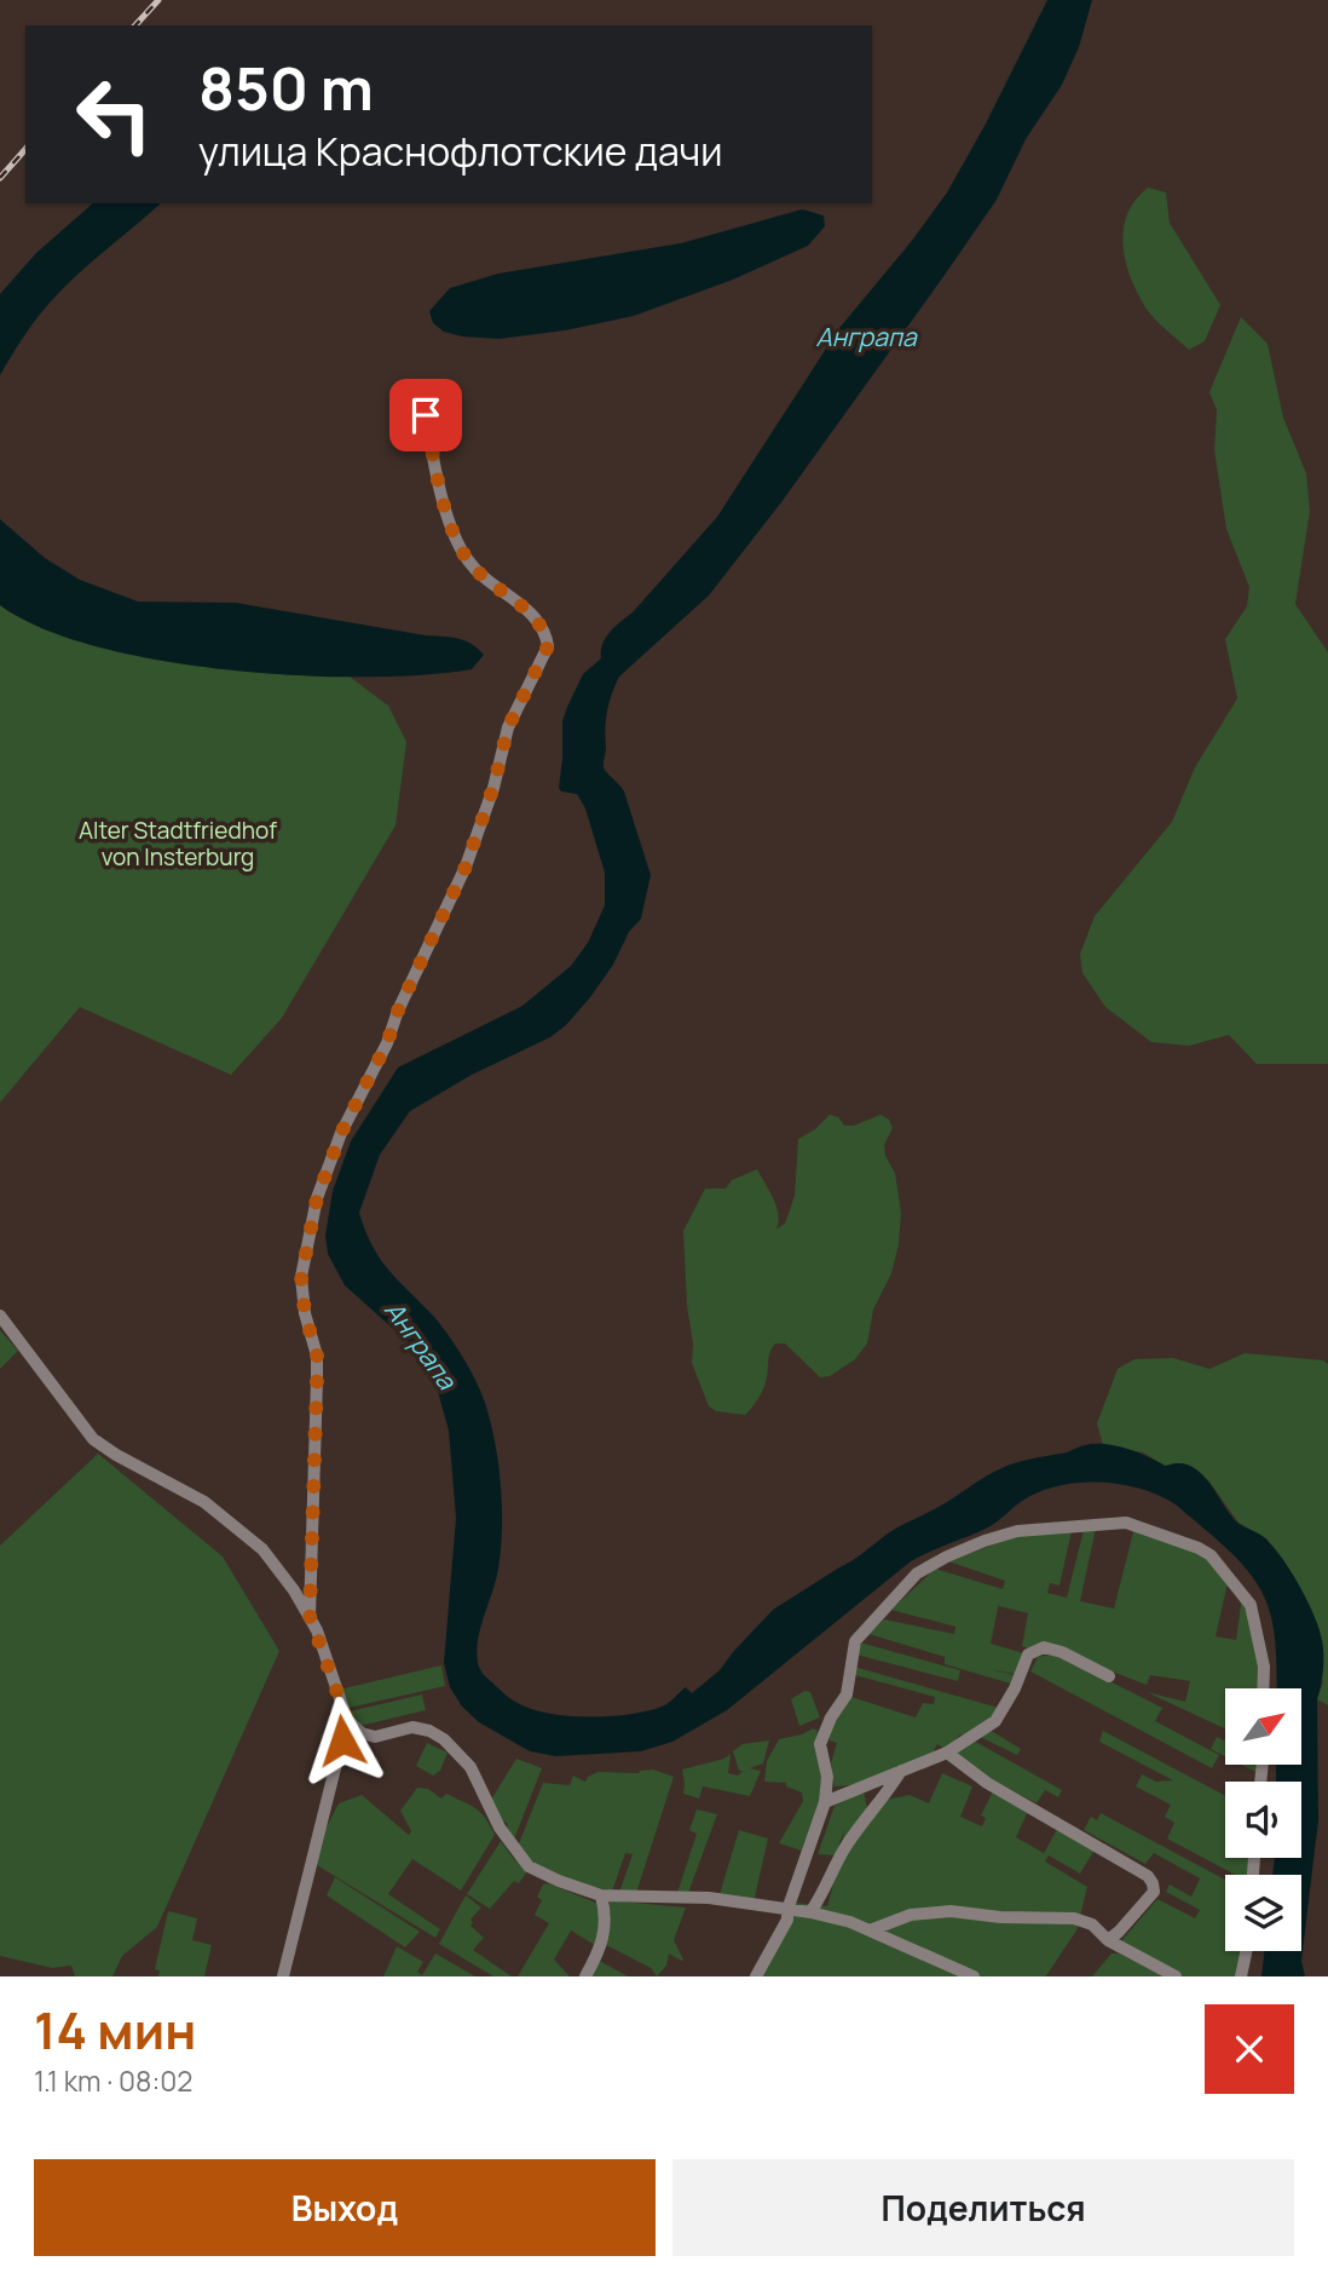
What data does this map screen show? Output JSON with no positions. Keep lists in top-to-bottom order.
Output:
{
  "water": ["Анграпа"],
  "parks": ["Alter Stadtfriedhof von Insterburg"],
  "north": "top right",
  "page": {
    "turn": ["850 m", "улица Краснофлотские дачи"],
    "heading": ["14 мин", "1.1 km · 08:02"],
    "buttons": ["Выход", "Поделиться"]
  }
}
